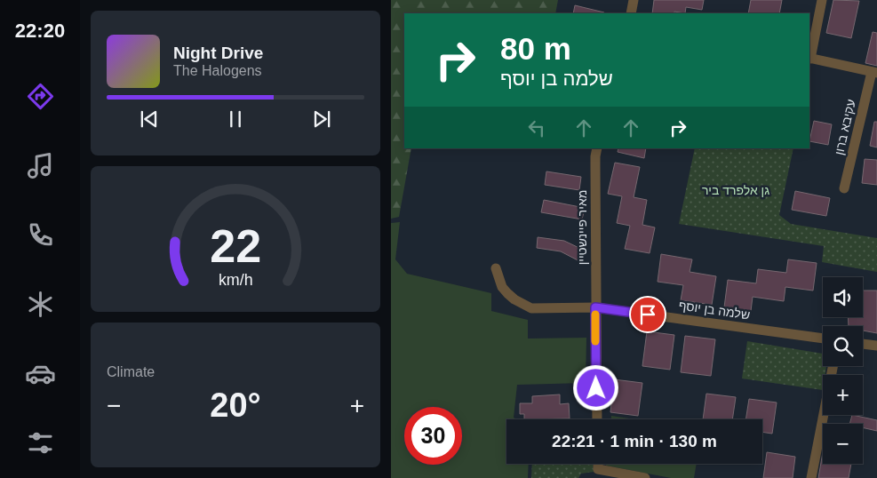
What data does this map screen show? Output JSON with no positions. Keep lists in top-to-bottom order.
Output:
{
  "streets": {
    "street": ["עקיבא ברון", "מאיר פיינשטיין", "שלמה בן יוסף"]
  },
  "crossings": [
    ["מאיר פיינשטיין", "שלמה בן יוסף"]
  ],
  "parks": ["גן אלפרד ביר"],
  "page": {
    "tabs": "22:20",
    "turn": ["80 m", "שלמה בן יוסף"],
    "song": ["Night Drive", "The Halogens"],
    "map_buttons": ["+", "−"],
    "tile": "Climate",
    "heat": ["−", "20°", "+"],
    "limit": "30",
    "trip": "22:21 · 1 min · 130 m",
    "gauge": ["22", "km/h"]
  }
}
